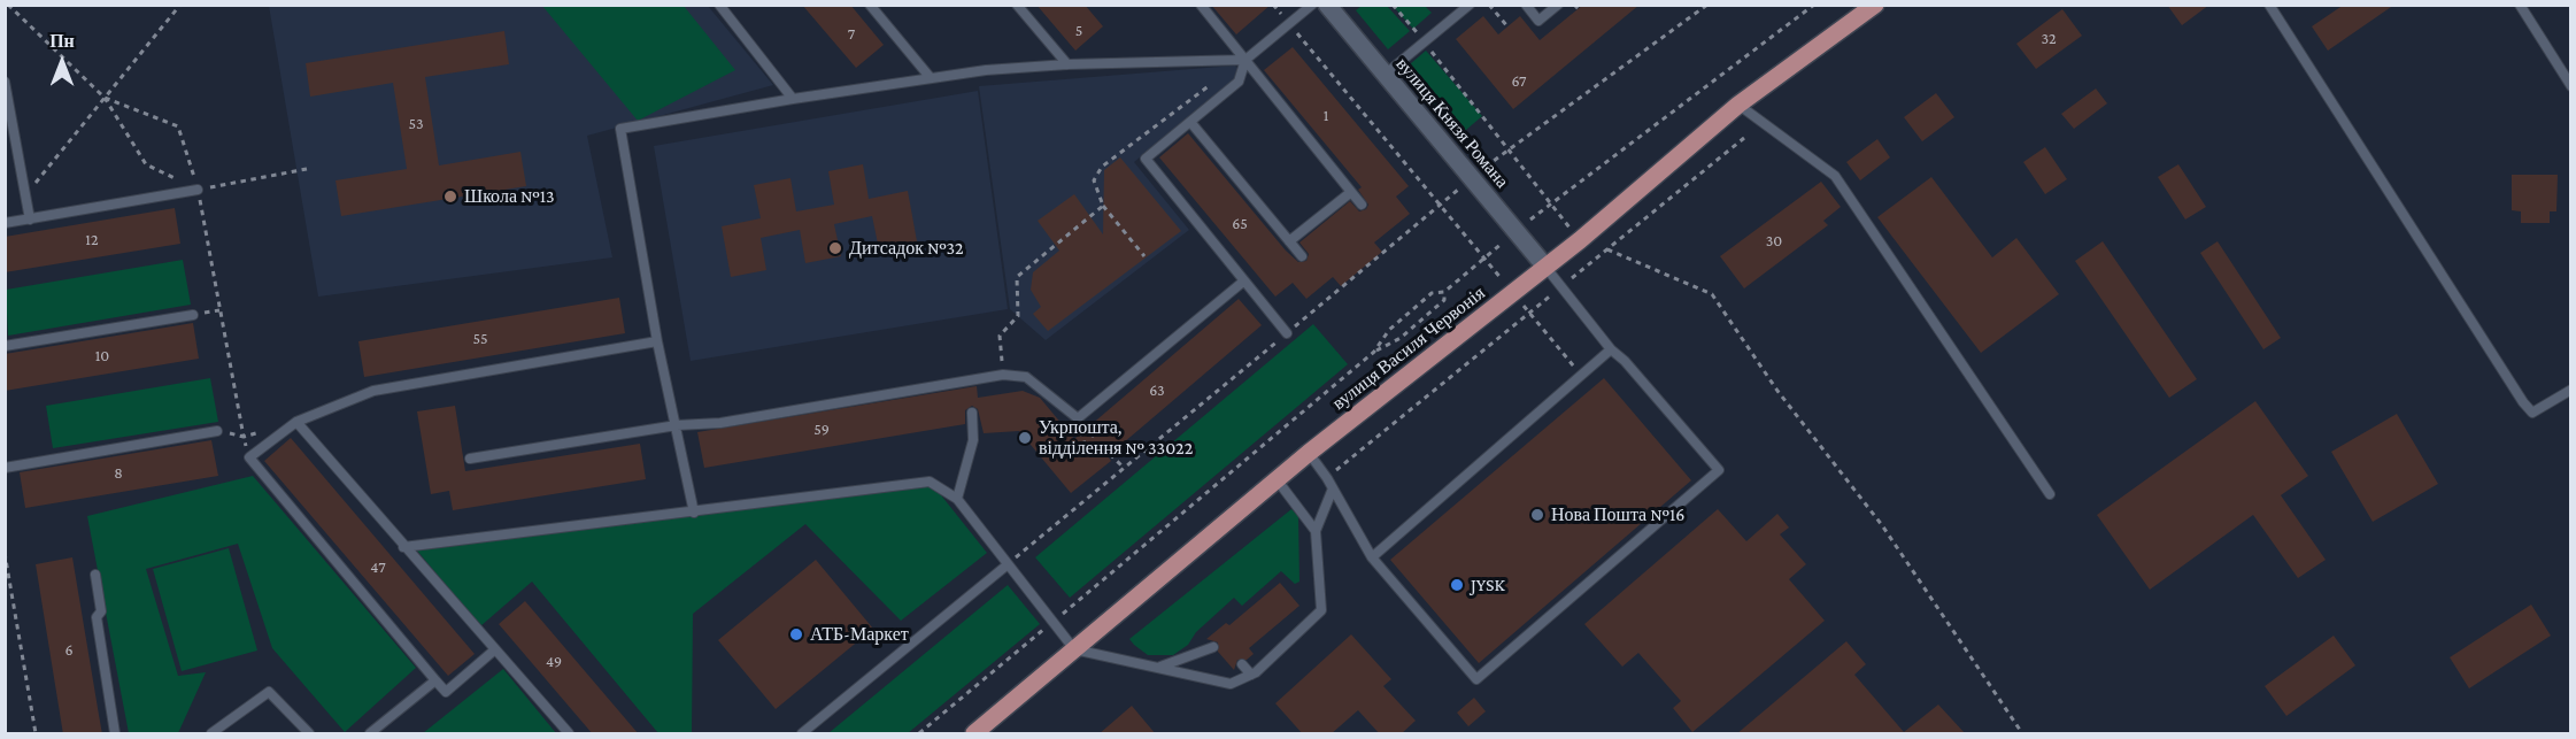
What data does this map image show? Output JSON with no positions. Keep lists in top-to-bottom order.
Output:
{
  "streets": {
    "main road": ["вулиця Василя Червонія"],
    "street": ["вулиця Князя Романа"]
  },
  "crossings": [
    ["вулиця Князя Романа", "вулиця Василя Червонія"]
  ],
  "places": [
    "Школа №13",
    "Дитсадок №32",
    "Укрпошта, відділення № 33022",
    "Нова Пошта №16",
    "JYSK",
    "АТБ-Маркет"
  ],
  "house_numbers": [
    "5",
    "7",
    "32",
    "67",
    "1",
    "53",
    "65",
    "12",
    "30",
    "55",
    "10",
    "63",
    "59",
    "8",
    "47",
    "6",
    "49"
  ],
  "north": "top"
}
